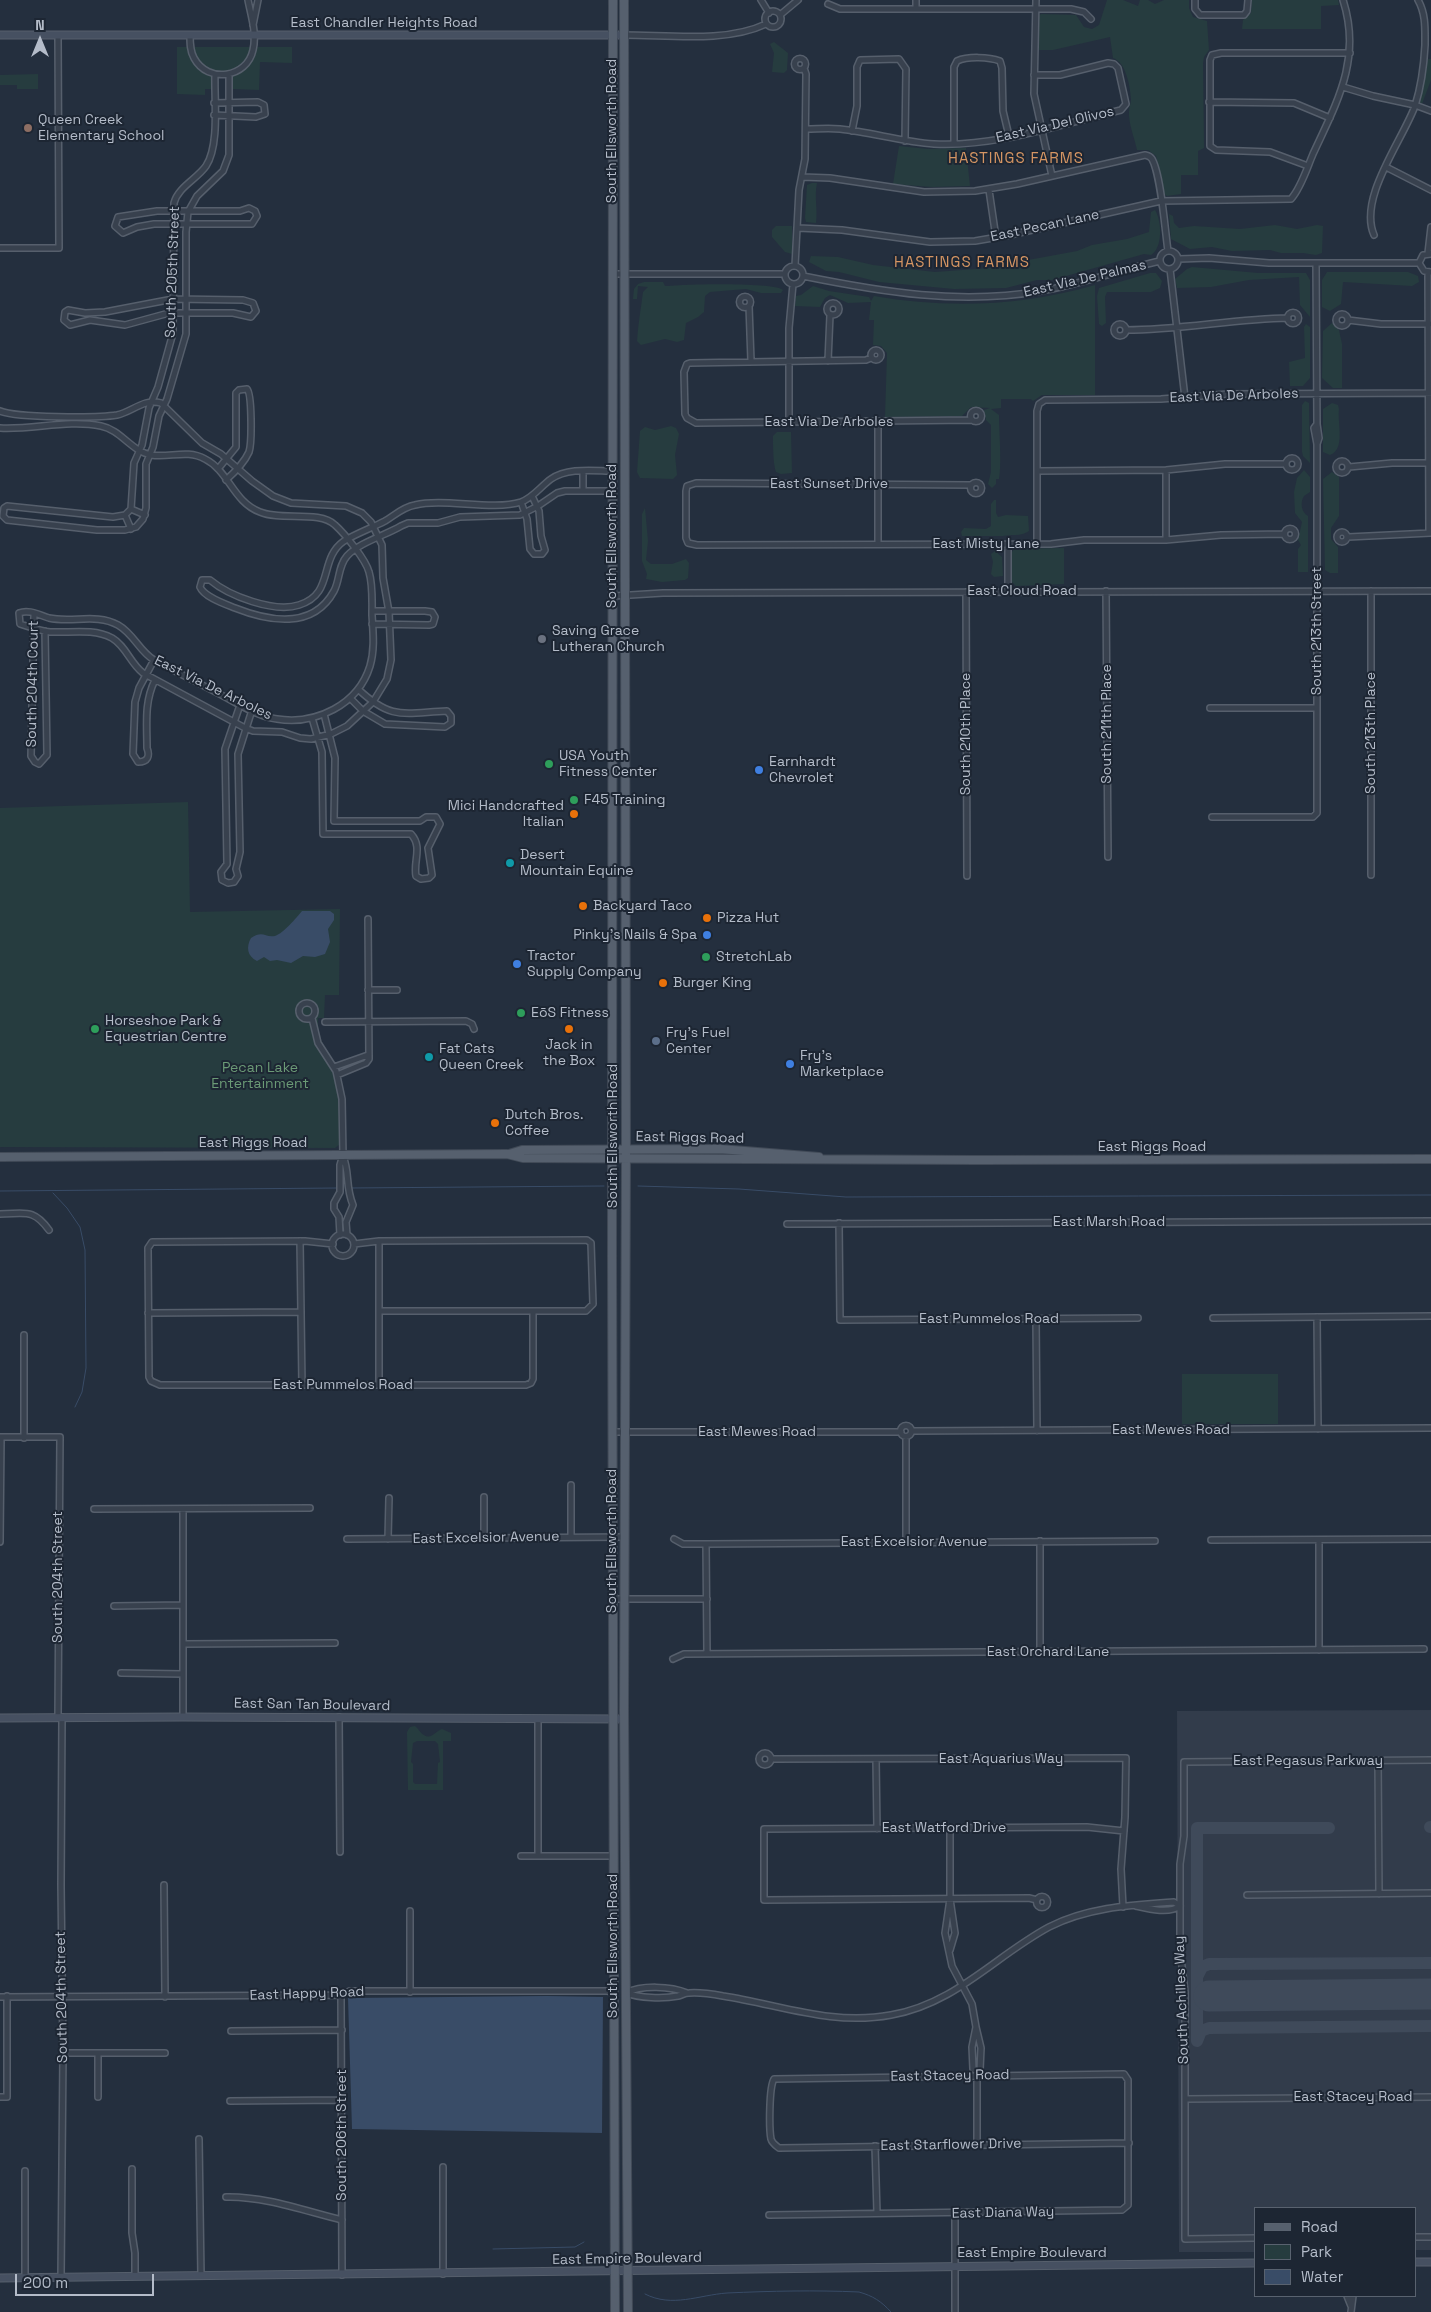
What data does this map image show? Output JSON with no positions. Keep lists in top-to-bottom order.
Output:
{
  "streets": {
    "main road": ["South Ellsworth Road", "East Riggs Road"],
    "street": [
      "East Chandler Heights Road",
      "East Via Del Olivos",
      "East Pecan Lane",
      "South 205th Street",
      "East Via De Palmas",
      "East Via De Arboles",
      "East Sunset Drive",
      "East Misty Lane",
      "East Cloud Road",
      "South 213th Street",
      "South 204th Court",
      "South 211th Place",
      "South 213th Place",
      "South 210th Place",
      "East Marsh Road",
      "East Pummelos Road",
      "East Mewes Road",
      "East Excelsior Avenue",
      "South 204th Street",
      "East Orchard Lane",
      "East San Tan Boulevard",
      "East Aquarius Way",
      "East Pegasus Parkway",
      "East Watford Drive",
      "East Happy Road",
      "South Achilles Way",
      "East Stacey Road",
      "South 206th Street",
      "East Starflower Drive",
      "East Diana Way",
      "East Empire Boulevard"
    ]
  },
  "crossings": [
    ["East Chandler Heights Road", "South Ellsworth Road"],
    ["South Ellsworth Road", "East Cloud Road"],
    ["South Ellsworth Road", "East Riggs Road"],
    ["South Ellsworth Road", "East Mewes Road"],
    ["South Ellsworth Road", "East Excelsior Avenue"],
    ["South Ellsworth Road", "East San Tan Boulevard"],
    ["South Ellsworth Road", "East Happy Road"],
    ["South Ellsworth Road", "East Empire Boulevard"],
    ["East Via De Arboles", "South 213th Street"],
    ["East Via De Arboles", "South 204th Court"],
    ["East Sunset Drive", "East Misty Lane"],
    ["East Cloud Road", "South 213th Street"],
    ["East Cloud Road", "South 211th Place"],
    ["East Cloud Road", "South 213th Place"],
    ["East Cloud Road", "South 210th Place"],
    ["East Marsh Road", "East Pummelos Road"],
    ["South 204th Street", "East San Tan Boulevard"],
    ["South 204th Street", "East Happy Road"],
    ["South 204th Street", "East Empire Boulevard"],
    ["East Aquarius Way", "East Watford Drive"],
    ["East Pegasus Parkway", "South Achilles Way"],
    ["East Happy Road", "South 206th Street"],
    ["South Achilles Way", "East Stacey Road"],
    ["East Stacey Road", "East Starflower Drive"],
    ["East Stacey Road", "East Diana Way"],
    ["South 206th Street", "East Empire Boulevard"],
    ["East Starflower Drive", "East Diana Way"]
  ],
  "districts": ["HASTINGS FARMS", "HASTINGS FARMS"],
  "parks": ["Pecan Lake Entertainment"],
  "places": [
    "Queen Creek Elementary School",
    "Saving Grace Lutheran Church",
    "USA Youth Fitness Center",
    "Earnhardt Chevrolet",
    "F45 Training",
    "Mici Handcrafted Italian",
    "Desert Mountain Equine",
    "Backyard Taco",
    "Pizza Hut",
    "Pinky's Nails & Spa",
    "StretchLab",
    "Tractor Supply Company",
    "Burger King",
    "EōS Fitness",
    "Horseshoe Park & Equestrian Centre",
    "Jack in the Box",
    "Fry's Fuel Center",
    "Fat Cats Queen Creek",
    "Fry's Marketplace",
    "Dutch Bros. Coffee"
  ],
  "legend": ["Road", "Park", "Water"],
  "scale_bar": "200 m",
  "north": "top"
}
